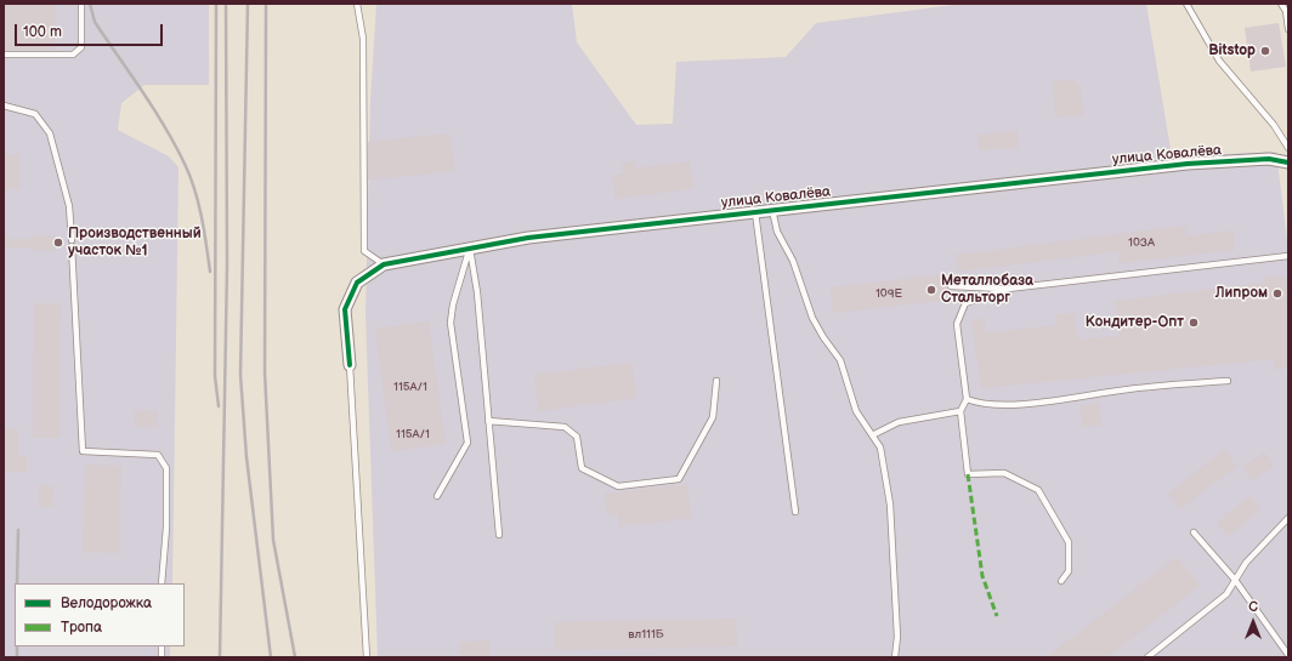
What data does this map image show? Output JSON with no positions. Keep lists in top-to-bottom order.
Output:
{
  "streets": {
    "street": ["улица Ковалёва"]
  },
  "places": [
    "Bitstop",
    "Производственный участок №1",
    "Металлобаза Стальторг",
    "Липром",
    "Кондитер-Опт"
  ],
  "house_numbers": [
    "103А",
    "109Е",
    "115А/1",
    "115А/1",
    "вл111Б"
  ],
  "legend": ["Велодорожка", "Тропа"],
  "scale_bar": "100 m",
  "north": "top"
}
